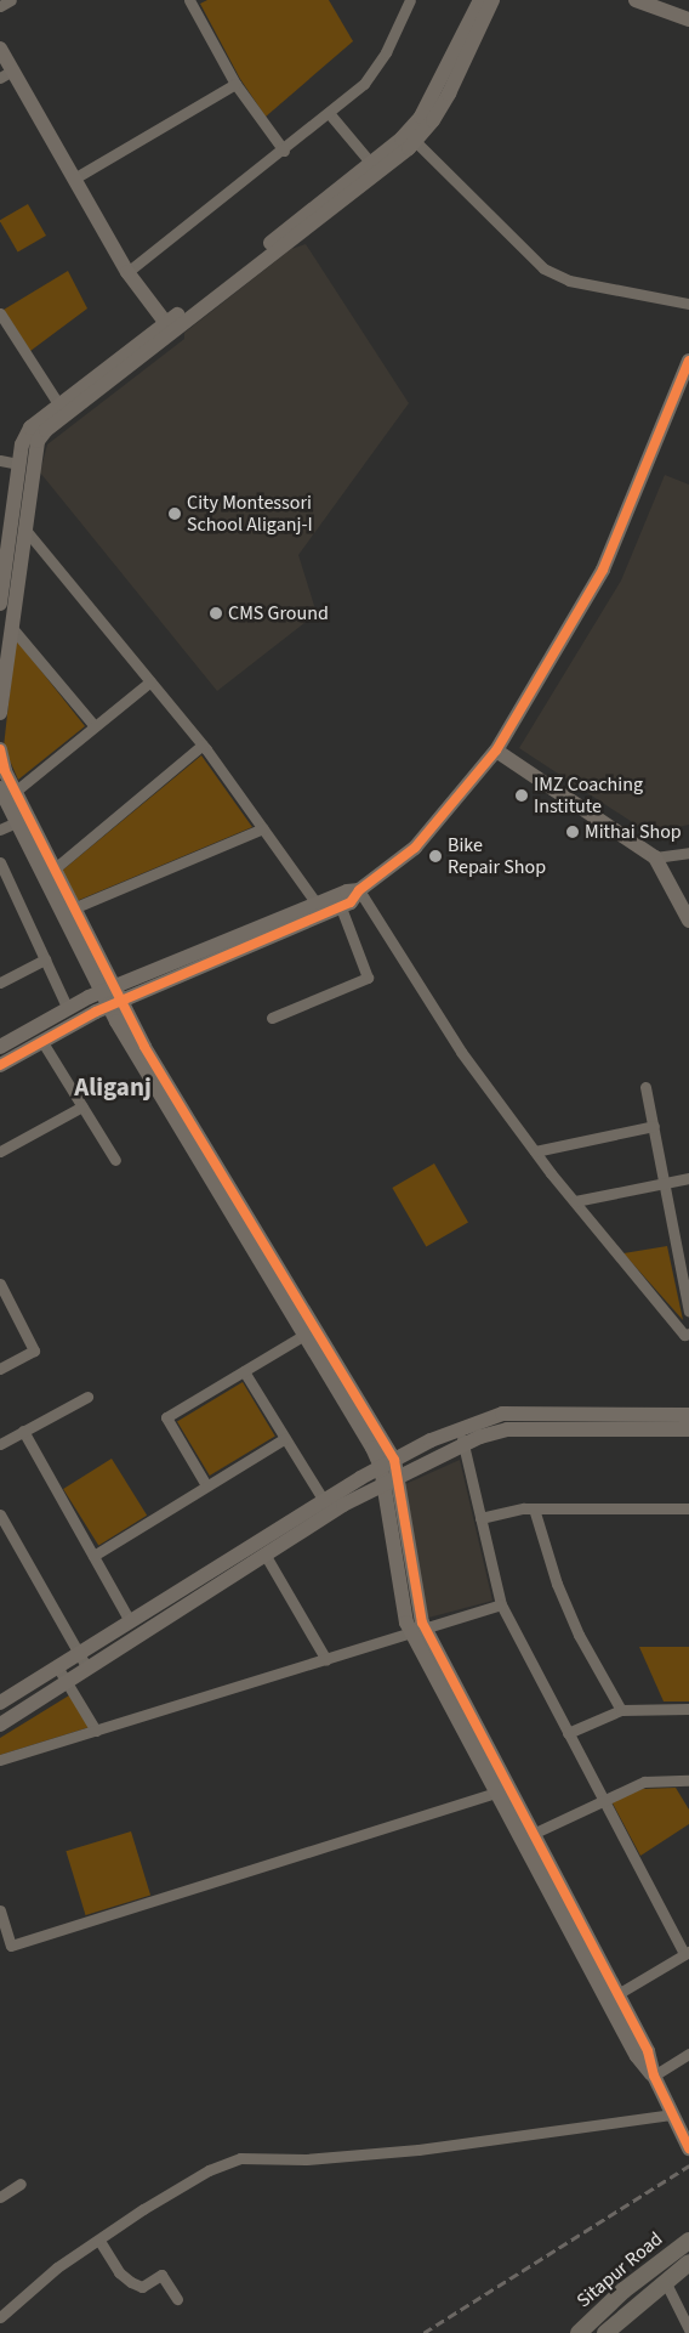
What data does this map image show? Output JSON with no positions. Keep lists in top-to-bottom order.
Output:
{
  "streets": {
    "main road": ["Sitapur Road"]
  },
  "districts": ["Aliganj"],
  "places": [
    "City Montessori School Aliganj-I",
    "CMS Ground",
    "IMZ Coaching Institute",
    "Mithai Shop",
    "Bike Repair Shop"
  ]
}
